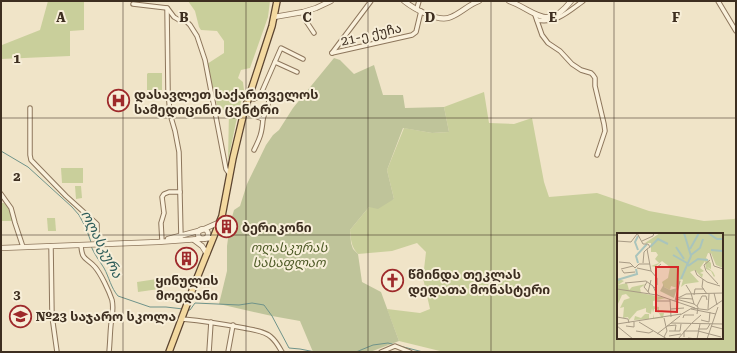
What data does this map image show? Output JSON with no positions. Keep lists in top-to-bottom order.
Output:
{
  "streets": {
    "street": ["21-ე ქუჩა"]
  },
  "water": ["ოღასკურა"],
  "parks": ["ოღასკურას სასაფლაო"],
  "places": {
    "hospital": ["დასავლეთ საქართველოს სამედიცინო ცენტრი"],
    "building": ["ბერიკონი", "ყინულის მოედანი"],
    "church": ["წმინდა თეკლას დედათა მონასტერი"],
    "school or university": ["№23 საჯარო სკოლა"]
  },
  "grid": {
    "columns": [
      "A",
      "B",
      "C",
      "D",
      "E",
      "F"
    ],
    "rows": ["1", "2", "3"]
  }
}
